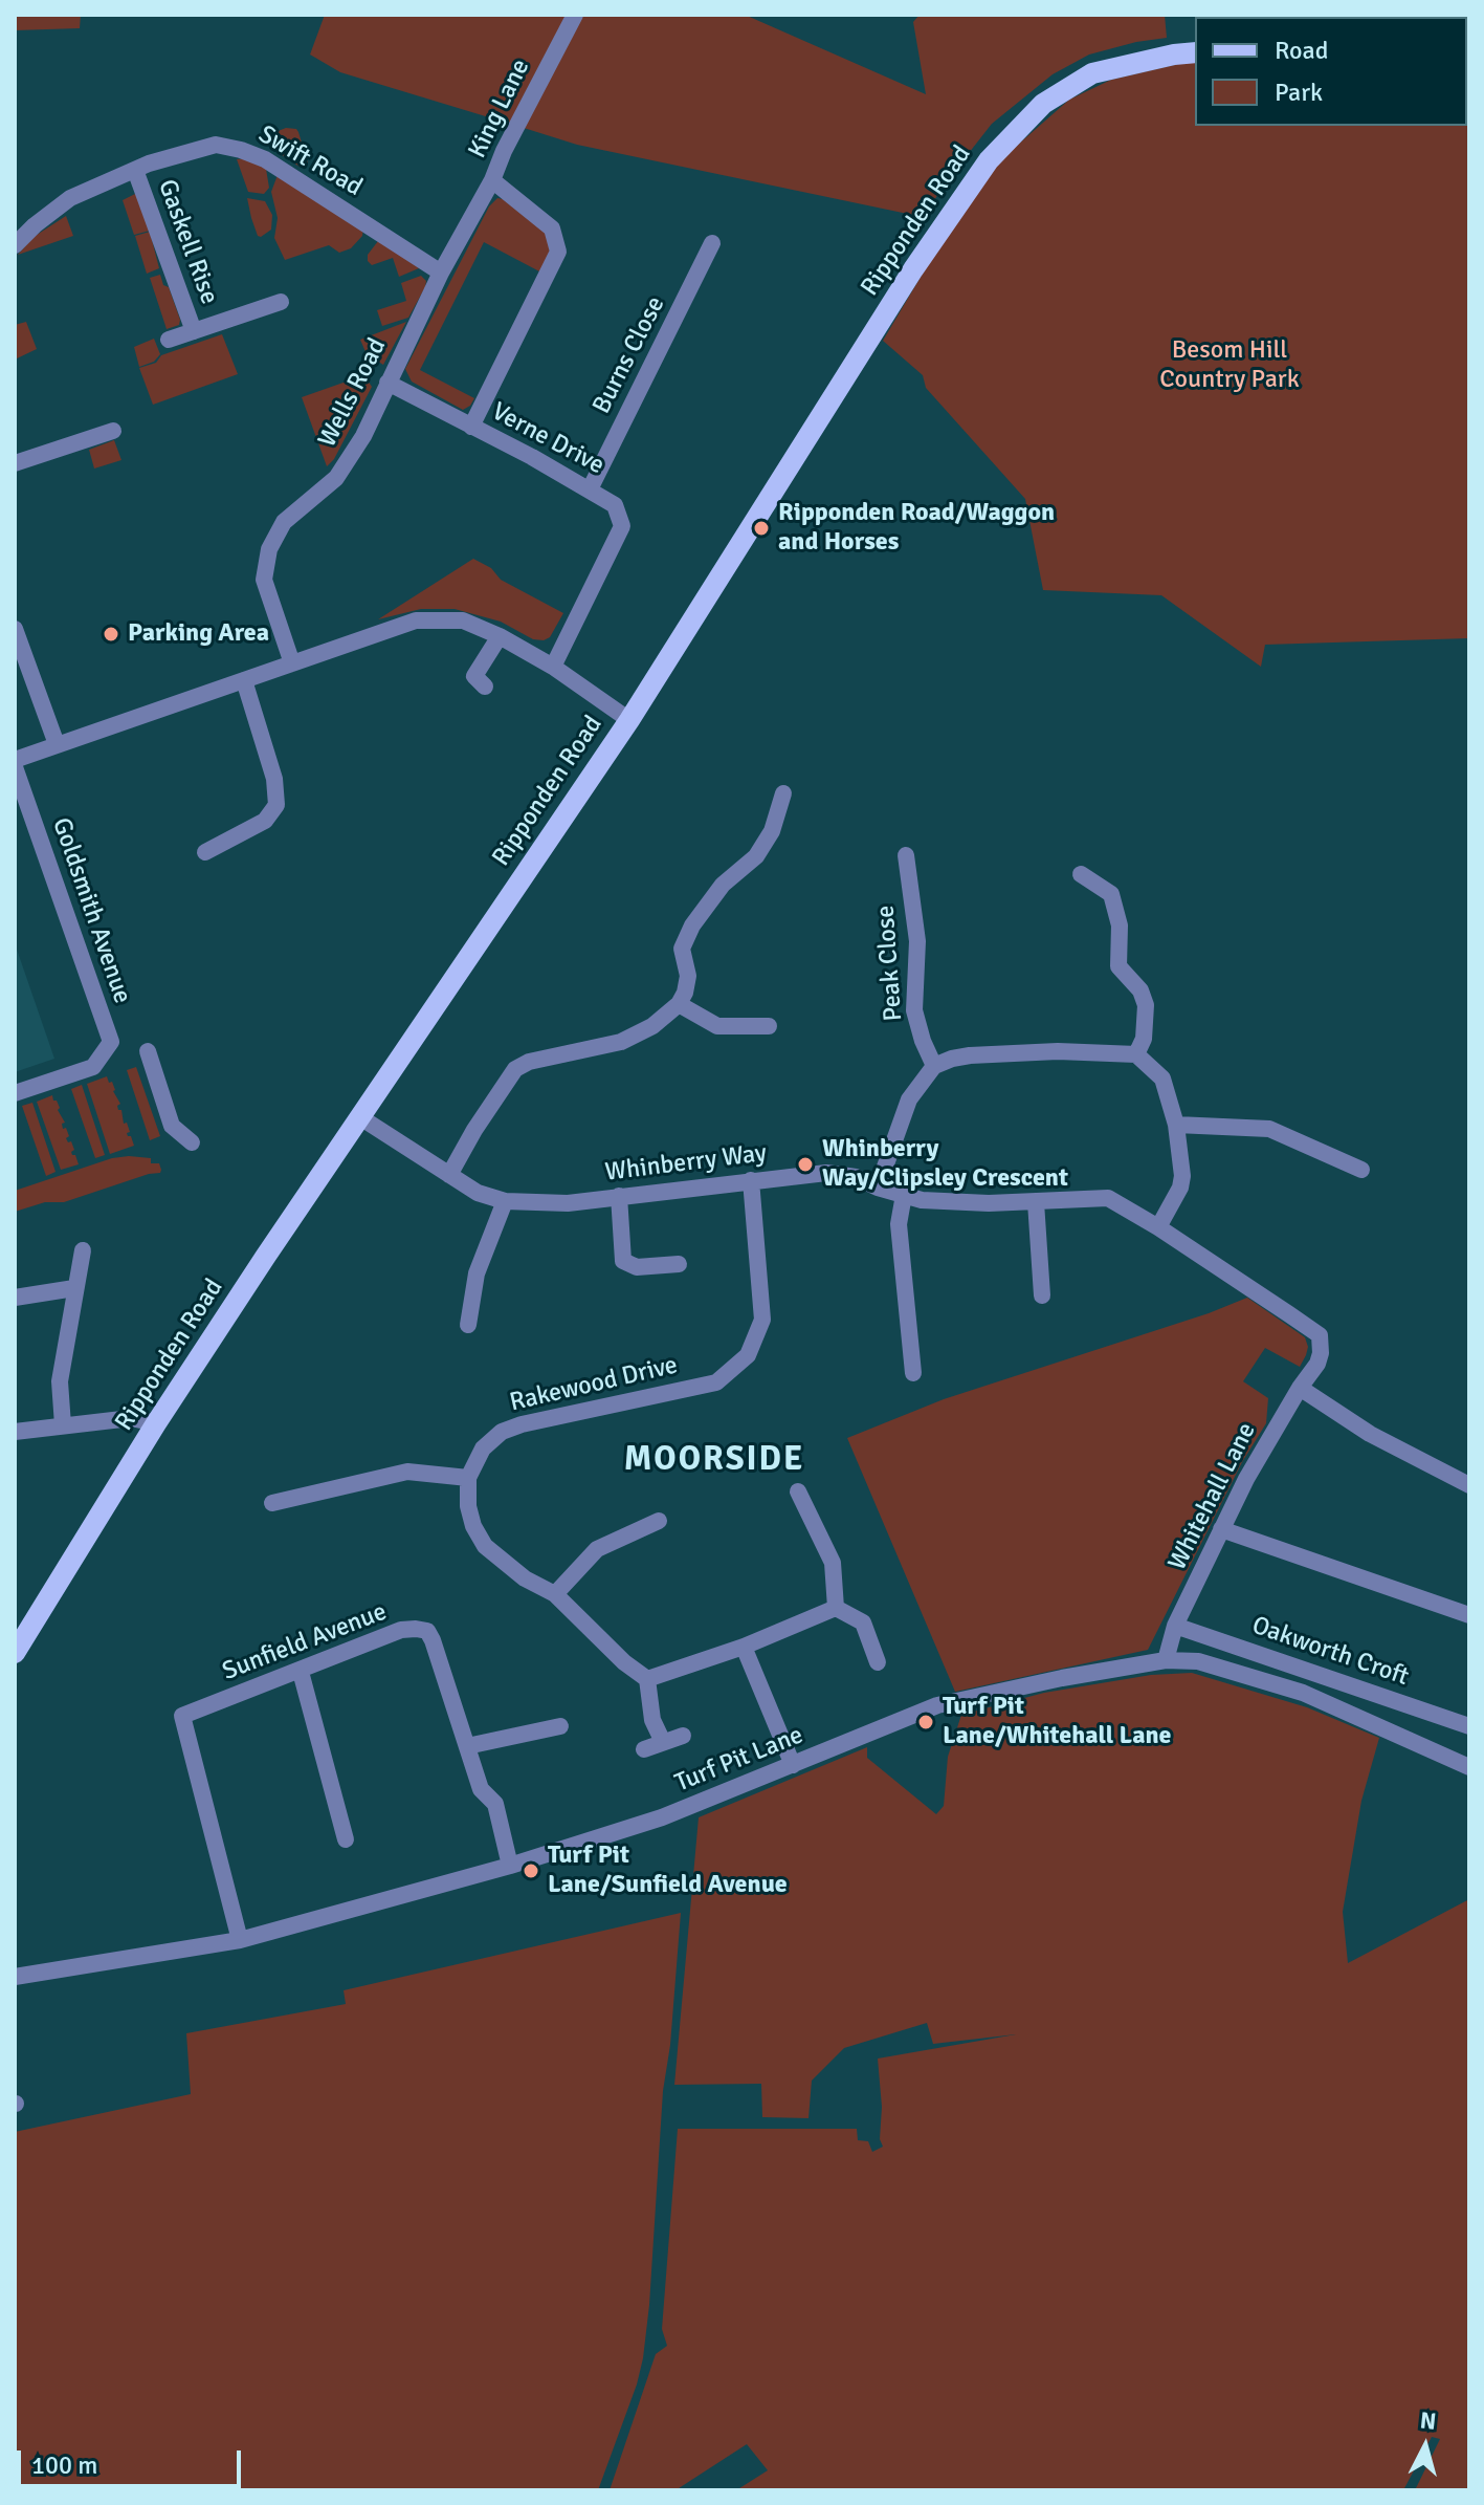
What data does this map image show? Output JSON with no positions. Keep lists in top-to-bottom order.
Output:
{
  "streets": {
    "main road": ["Ripponden Road"],
    "street": [
      "King Lane",
      "Swift Road",
      "Gaskell Rise",
      "Burns Close",
      "Wells Road",
      "Verne Drive",
      "Goldsmith Avenue",
      "Peak Close",
      "Whinberry Way",
      "Rakewood Drive",
      "Whitehall Lane",
      "Sunfield Avenue",
      "Oakworth Croft",
      "Turf Pit Lane"
    ]
  },
  "crossings": [
    ["King Lane", "Wells Road"],
    ["Swift Road", "Gaskell Rise"],
    ["Swift Road", "Wells Road"],
    ["Ripponden Road", "Whinberry Way"],
    ["Burns Close", "Verne Drive"],
    ["Wells Road", "Verne Drive"],
    ["Whinberry Way", "Rakewood Drive"],
    ["Whinberry Way", "Whitehall Lane"],
    ["Whitehall Lane", "Oakworth Croft"],
    ["Whitehall Lane", "Turf Pit Lane"],
    ["Sunfield Avenue", "Turf Pit Lane"]
  ],
  "districts": ["MOORSIDE"],
  "parks": ["Besom Hill Country Park"],
  "places": [
    "Ripponden Road/Waggon and Horses",
    "Parking Area",
    "Whinberry Way/Clipsley Crescent",
    "Turf Pit Lane/Whitehall Lane",
    "Turf Pit Lane/Sunfield Avenue"
  ],
  "legend": ["Road", "Park"],
  "scale_bar": "100 m",
  "north": "top"
}
